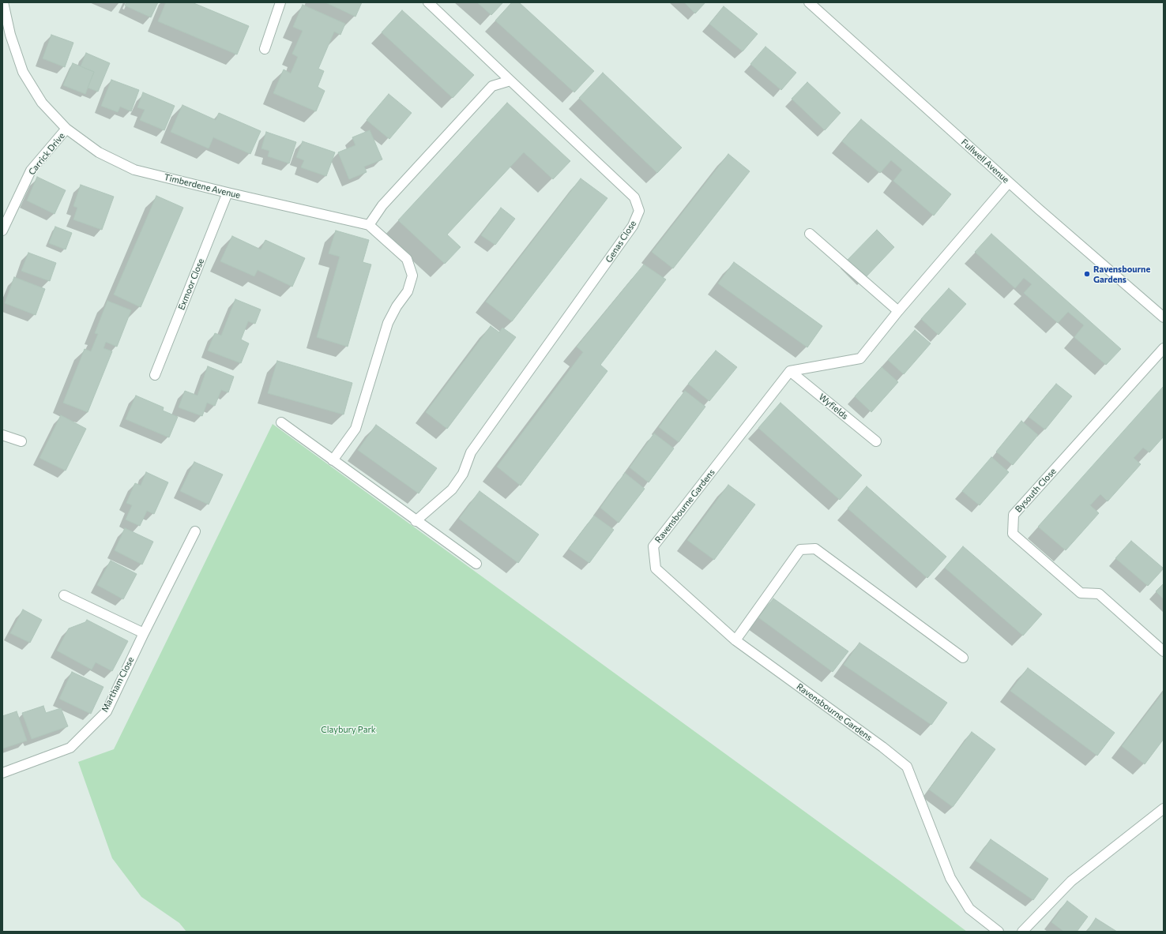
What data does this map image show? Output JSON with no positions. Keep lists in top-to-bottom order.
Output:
{
  "streets": {
    "street": [
      "Carrick Drive",
      "Fullwell Avenue",
      "Timberdene Avenue",
      "Genas Close",
      "Exmoor Close",
      "Wyfields",
      "Bysouth Close",
      "Ravensbourne Gardens",
      "Martham Close"
    ]
  },
  "crossings": [
    ["Carrick Drive", "Timberdene Avenue"],
    ["Timberdene Avenue", "Exmoor Close"],
    ["Wyfields", "Ravensbourne Gardens"]
  ],
  "parks": ["Claybury Park"],
  "places": ["Ravensbourne Gardens"]
}
